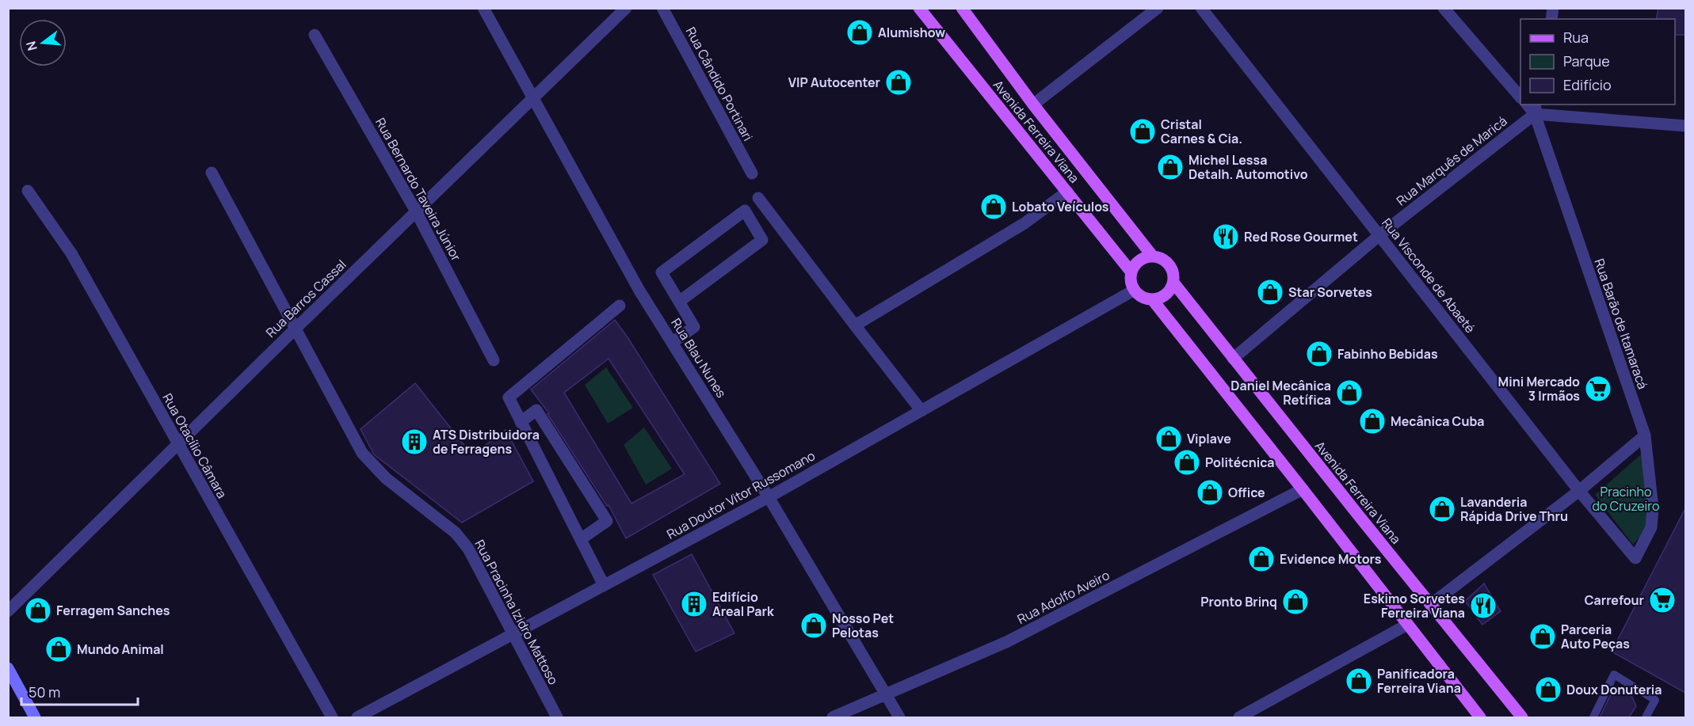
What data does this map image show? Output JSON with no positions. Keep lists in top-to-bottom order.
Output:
{
  "streets": {
    "main road": ["Avenida Ferreira Viana"],
    "street": [
      "Rua Cândido Portinari",
      "Rua Marquês de Maricá",
      "Rua Bernardo Taveira Júnior",
      "Rua Visconde de Abaeté",
      "Rua Barros Cassal",
      "Rua Barão de Itamaracá",
      "Rua Blau Nunes",
      "Rua Otacílio Câmara",
      "Rua Doutor Vitor Russomano",
      "Rua Adolfo Aveiro",
      "Rua Pracinha Izidro Mattoso"
    ]
  },
  "crossings": [
    ["Avenida Ferreira Viana", "Rua Marquês de Maricá"],
    ["Avenida Ferreira Viana", "Rua Doutor Vitor Russomano"],
    ["Rua Marquês de Maricá", "Rua Visconde de Abaeté"],
    ["Rua Marquês de Maricá", "Rua Barão de Itamaracá"],
    ["Rua Bernardo Taveira Júnior", "Rua Barros Cassal"],
    ["Rua Visconde de Abaeté", "Rua Barão de Itamaracá"],
    ["Rua Barros Cassal", "Rua Blau Nunes"],
    ["Rua Barros Cassal", "Rua Otacílio Câmara"],
    ["Rua Barros Cassal", "Rua Pracinha Izidro Mattoso"],
    ["Rua Blau Nunes", "Rua Doutor Vitor Russomano"],
    ["Rua Blau Nunes", "Rua Adolfo Aveiro"],
    ["Rua Doutor Vitor Russomano", "Rua Pracinha Izidro Mattoso"]
  ],
  "parks": ["Pracinho do Cruzeiro"],
  "places": {
    "shop": [
      "Alumishow",
      "VIP Autocenter",
      "Cristal Carnes & Cia.",
      "Michel Lessa Detalh. Automotivo",
      "Lobato Veículos",
      "Star Sorvetes",
      "Fabinho Bebidas",
      "Daniel Mecânica Retífica",
      "Mecânica Cuba",
      "Viplave",
      "Politécnica",
      "Office",
      "Lavanderia Rápida Drive Thru",
      "Evidence Motors",
      "Pronto Brinq",
      "Ferragem Sanches",
      "Nosso Pet Pelotas",
      "Parceria Auto Peças",
      "Mundo Animal",
      "Panificadora Ferreira Viana",
      "Doux Donuteria"
    ],
    "restaurant": ["Red Rose Gourmet", "Eskimo Sorvetes Ferreira Viana"],
    "supermarket": ["Mini Mercado 3 Irmãos", "Carrefour"],
    "building": ["ATS Distribuidora de Ferragens", "Edifício Areal Park"]
  },
  "legend": ["Rua", "Parque", "Edifício"],
  "scale_bar": "50 m",
  "north": "left"
}
